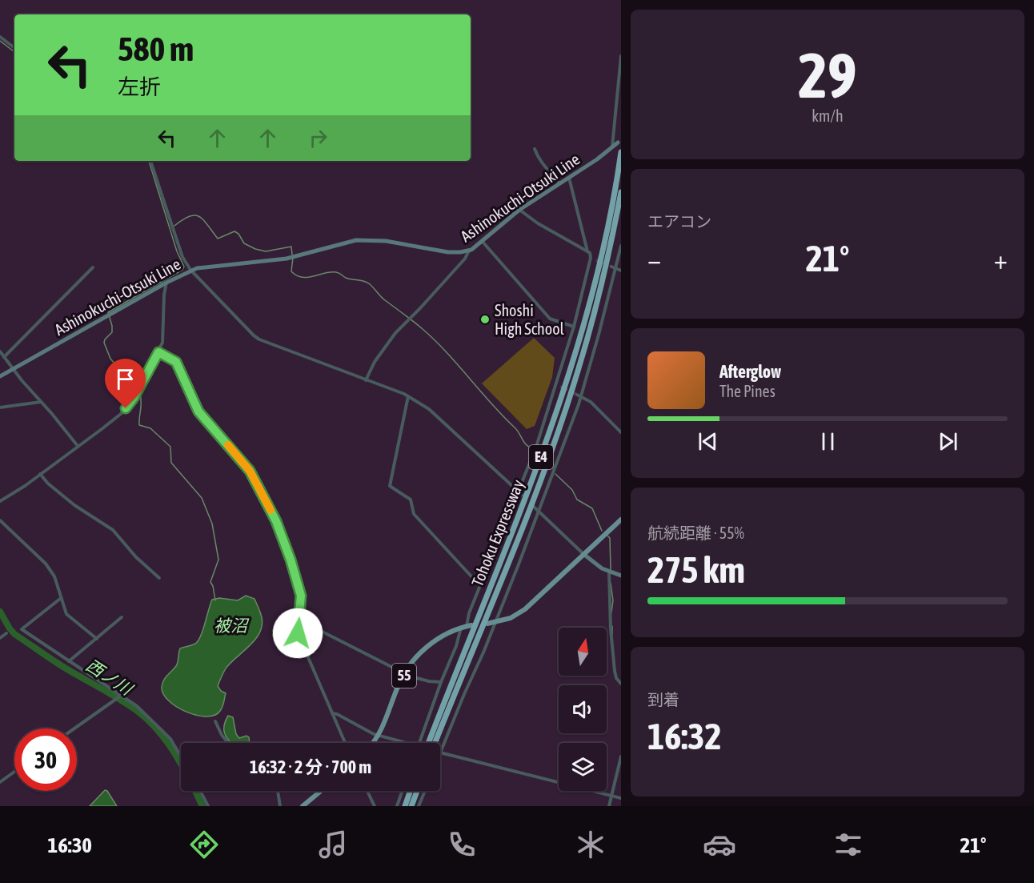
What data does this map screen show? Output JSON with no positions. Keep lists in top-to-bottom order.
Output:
{
  "streets": {
    "highway": ["E4", "Tohoku Expressway"],
    "main road": ["Ashinokuchi-Otsuki Line", "55"]
  },
  "water": ["被沼", "西ノ川"],
  "places": ["Shoshi High School"],
  "north": "top",
  "page": {
    "tile": [
      ["29", "km/h"],
      "エアコン",
      ["航続距離 · 55%", "275 km"],
      ["到着", "16:32"]
    ],
    "turn": ["580 m", "左折"],
    "heat": ["−", "21°", "+"],
    "song": ["Afterglow", "The Pines"],
    "limit": "30",
    "trip": "16:32 · 2 分 · 700 m",
    "tabs": ["16:30", "21°"]
  }
}
